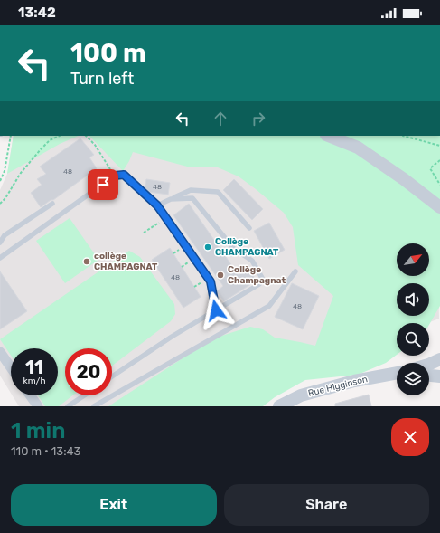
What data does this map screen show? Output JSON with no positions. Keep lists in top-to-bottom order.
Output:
{
  "streets": {
    "street": ["Rue Higginson"]
  },
  "places": ["Collège CHAMPAGNAT", "collège CHAMPAGNAT", "Collège Champagnat"],
  "house_numbers": [
    "48",
    "48",
    "48",
    "48"
  ],
  "north": "top right",
  "page": {
    "status": "13:42",
    "turn": ["100 m", "Turn left"],
    "speed": "11 km/h",
    "limit": "20",
    "heading": ["1 min", "110 m · 13:43"],
    "buttons": ["Exit", "Share"]
  }
}
